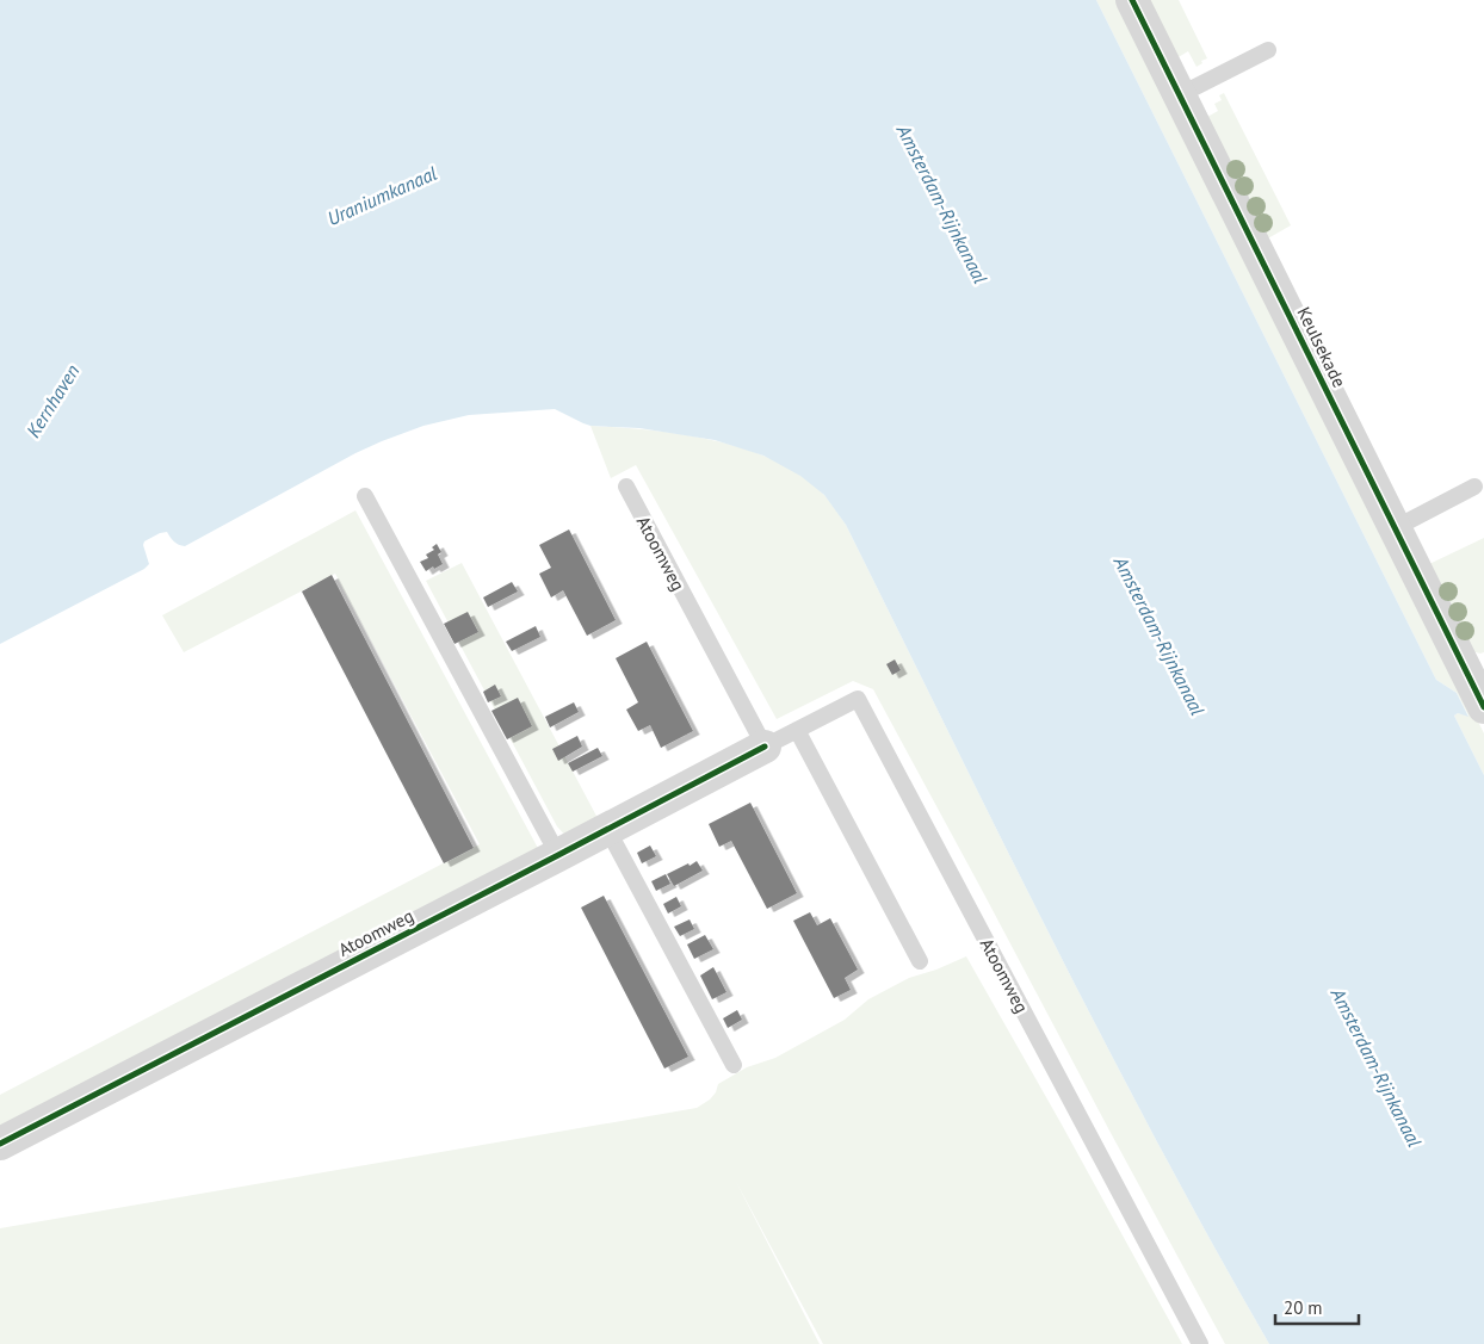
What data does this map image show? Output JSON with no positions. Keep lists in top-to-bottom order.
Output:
{
  "streets": {
    "street": ["Keulsekade", "Atoomweg"]
  },
  "water": ["Uraniumkanaal", "Amsterdam-Rijnkanaal", "Kernhaven"],
  "scale_bar": "20 m"
}
